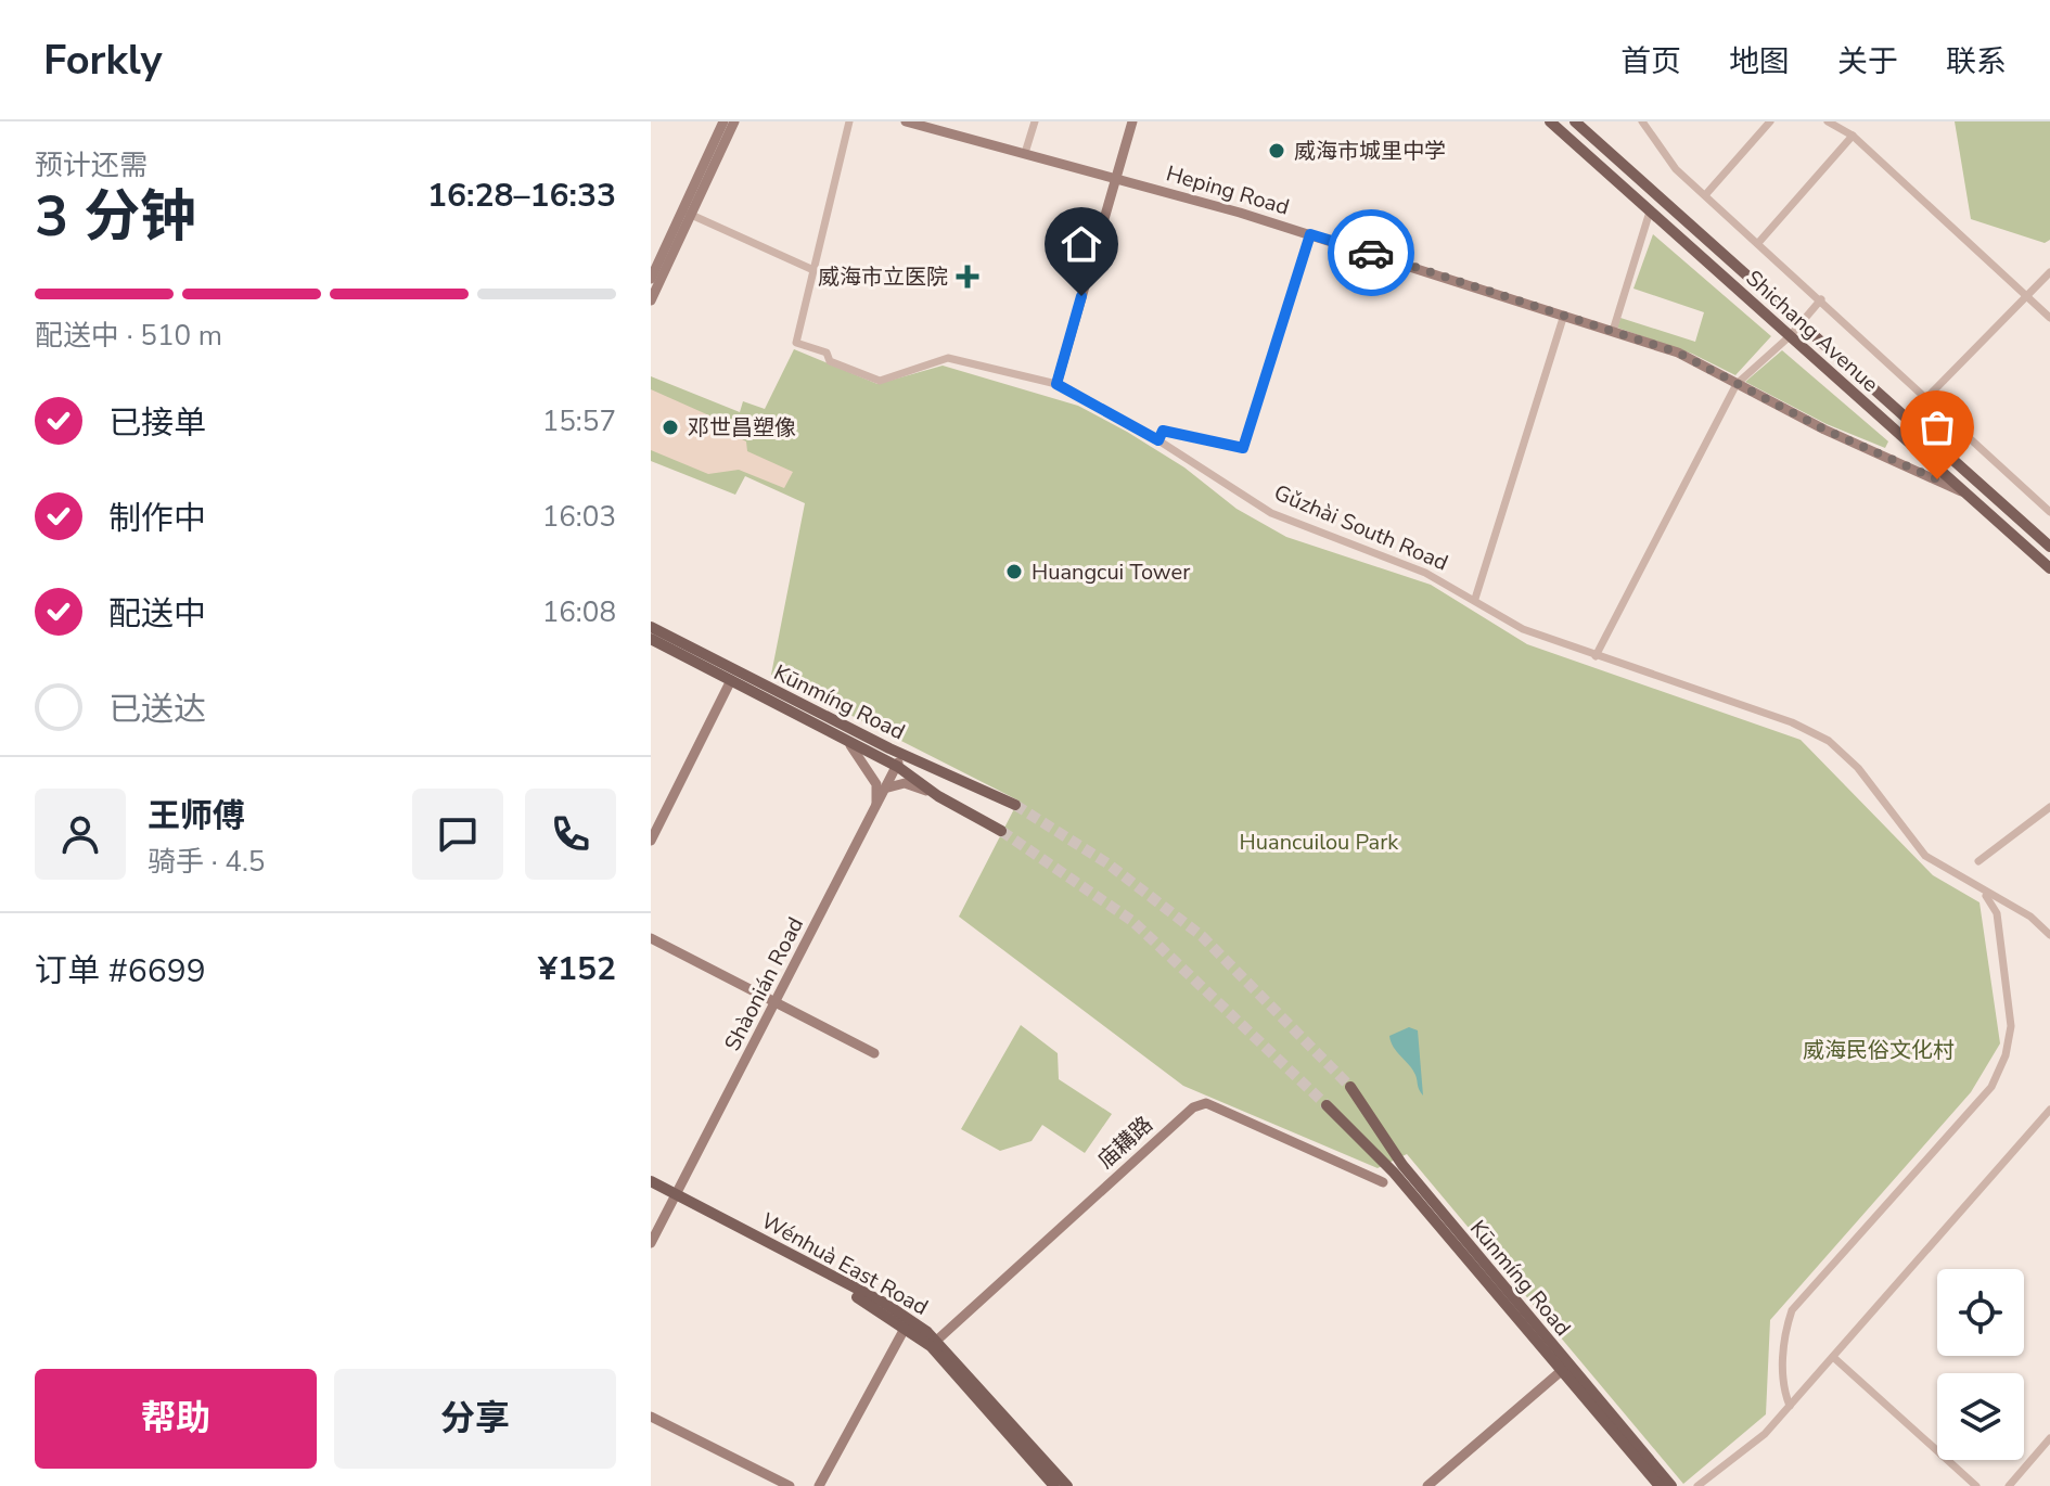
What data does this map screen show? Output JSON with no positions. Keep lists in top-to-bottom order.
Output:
{
  "streets": {
    "main road": ["Shichang Avenue", "Kūnmíng Road", "Wénhuà East Road"],
    "street": [
      "Heping Road",
      "Gǔzhài South Road",
      "Shàonián Road",
      "庙耩路"
    ]
  },
  "crossings": [
    ["Heping Road", "Shichang Avenue"],
    ["Kūnmíng Road", "Shàonián Road"],
    ["Shàonián Road", "Wénhuà East Road"],
    ["庙耩路", "Wénhuà East Road"]
  ],
  "parks": ["Huancuilou Park", "威海民俗文化村"],
  "places": {
    "other": ["威海市城里中学", "邓世昌塑像", "Huangcui Tower"],
    "health": ["威海市立医院"]
  },
  "page": {
    "header": "Forkly",
    "nav": [
      "首页",
      "地图",
      "关于",
      "联系"
    ],
    "heading": ["3 分钟", "预计还需", "16:28–16:33"],
    "panel": [
      "王师傅",
      "骑手 · 4.5",
      "订单 #6699",
      "¥152"
    ],
    "bar": "配送中 · 510 m",
    "list": [
      ["已接单", "15:57"],
      ["制作中", "16:03"],
      ["配送中", "16:08"],
      "已送达"
    ],
    "buttons": ["帮助", "分享"]
  }
}
